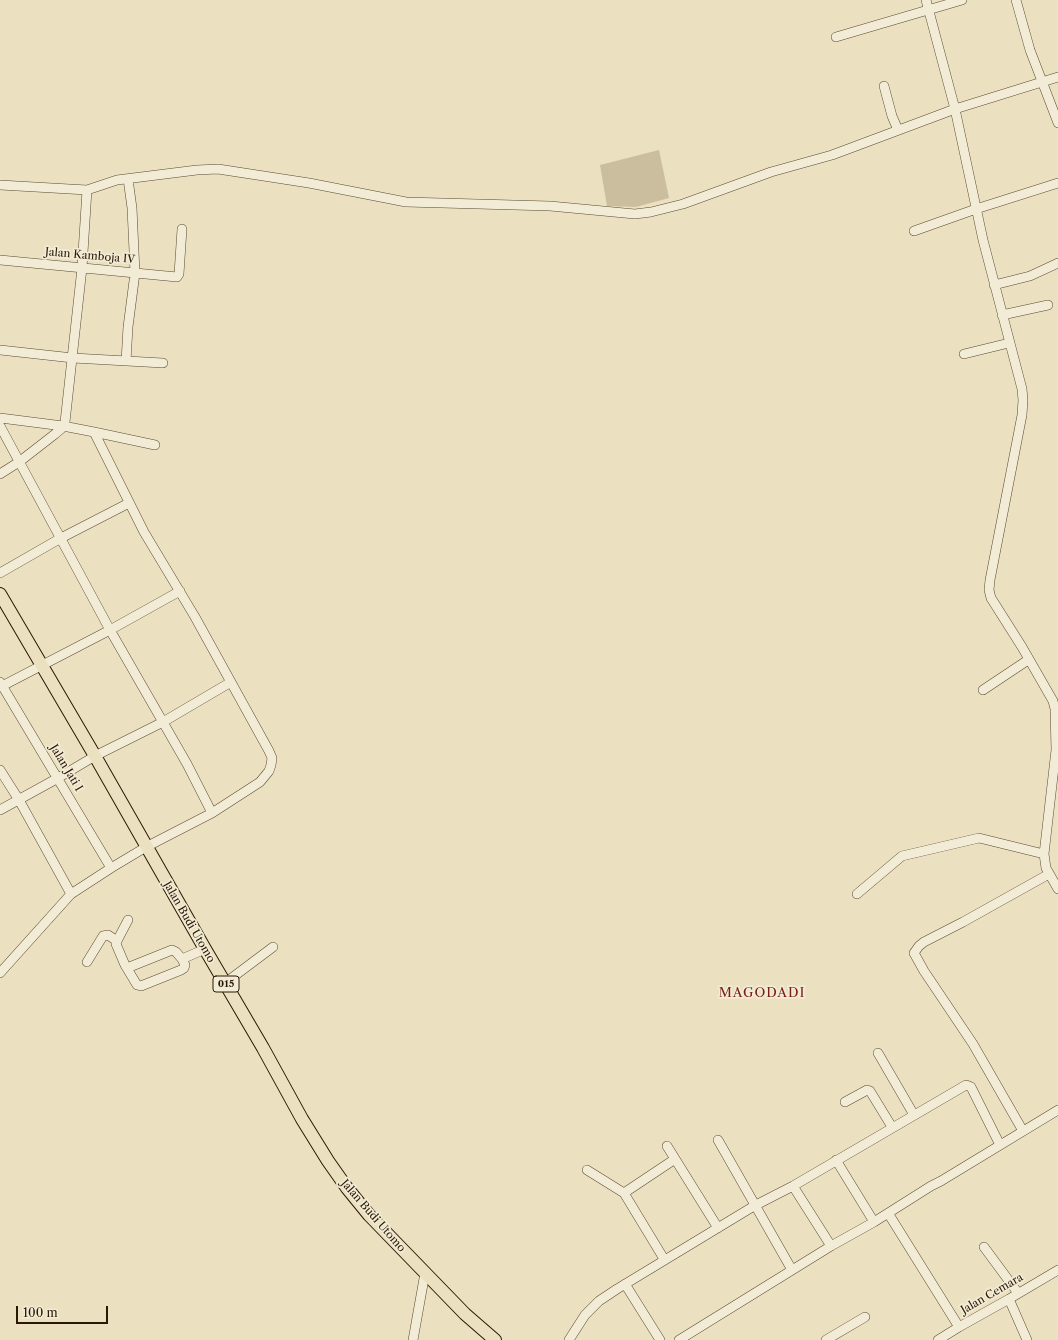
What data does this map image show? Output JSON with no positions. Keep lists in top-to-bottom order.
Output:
{
  "streets": {
    "main road": ["Jalan Budi Utomo", "015"],
    "street": ["Jalan Kamboja IV", "Jalan Jati I", "Jalan Cemara"]
  },
  "districts": ["MAGODADI"],
  "scale_bar": "100 m"
}
